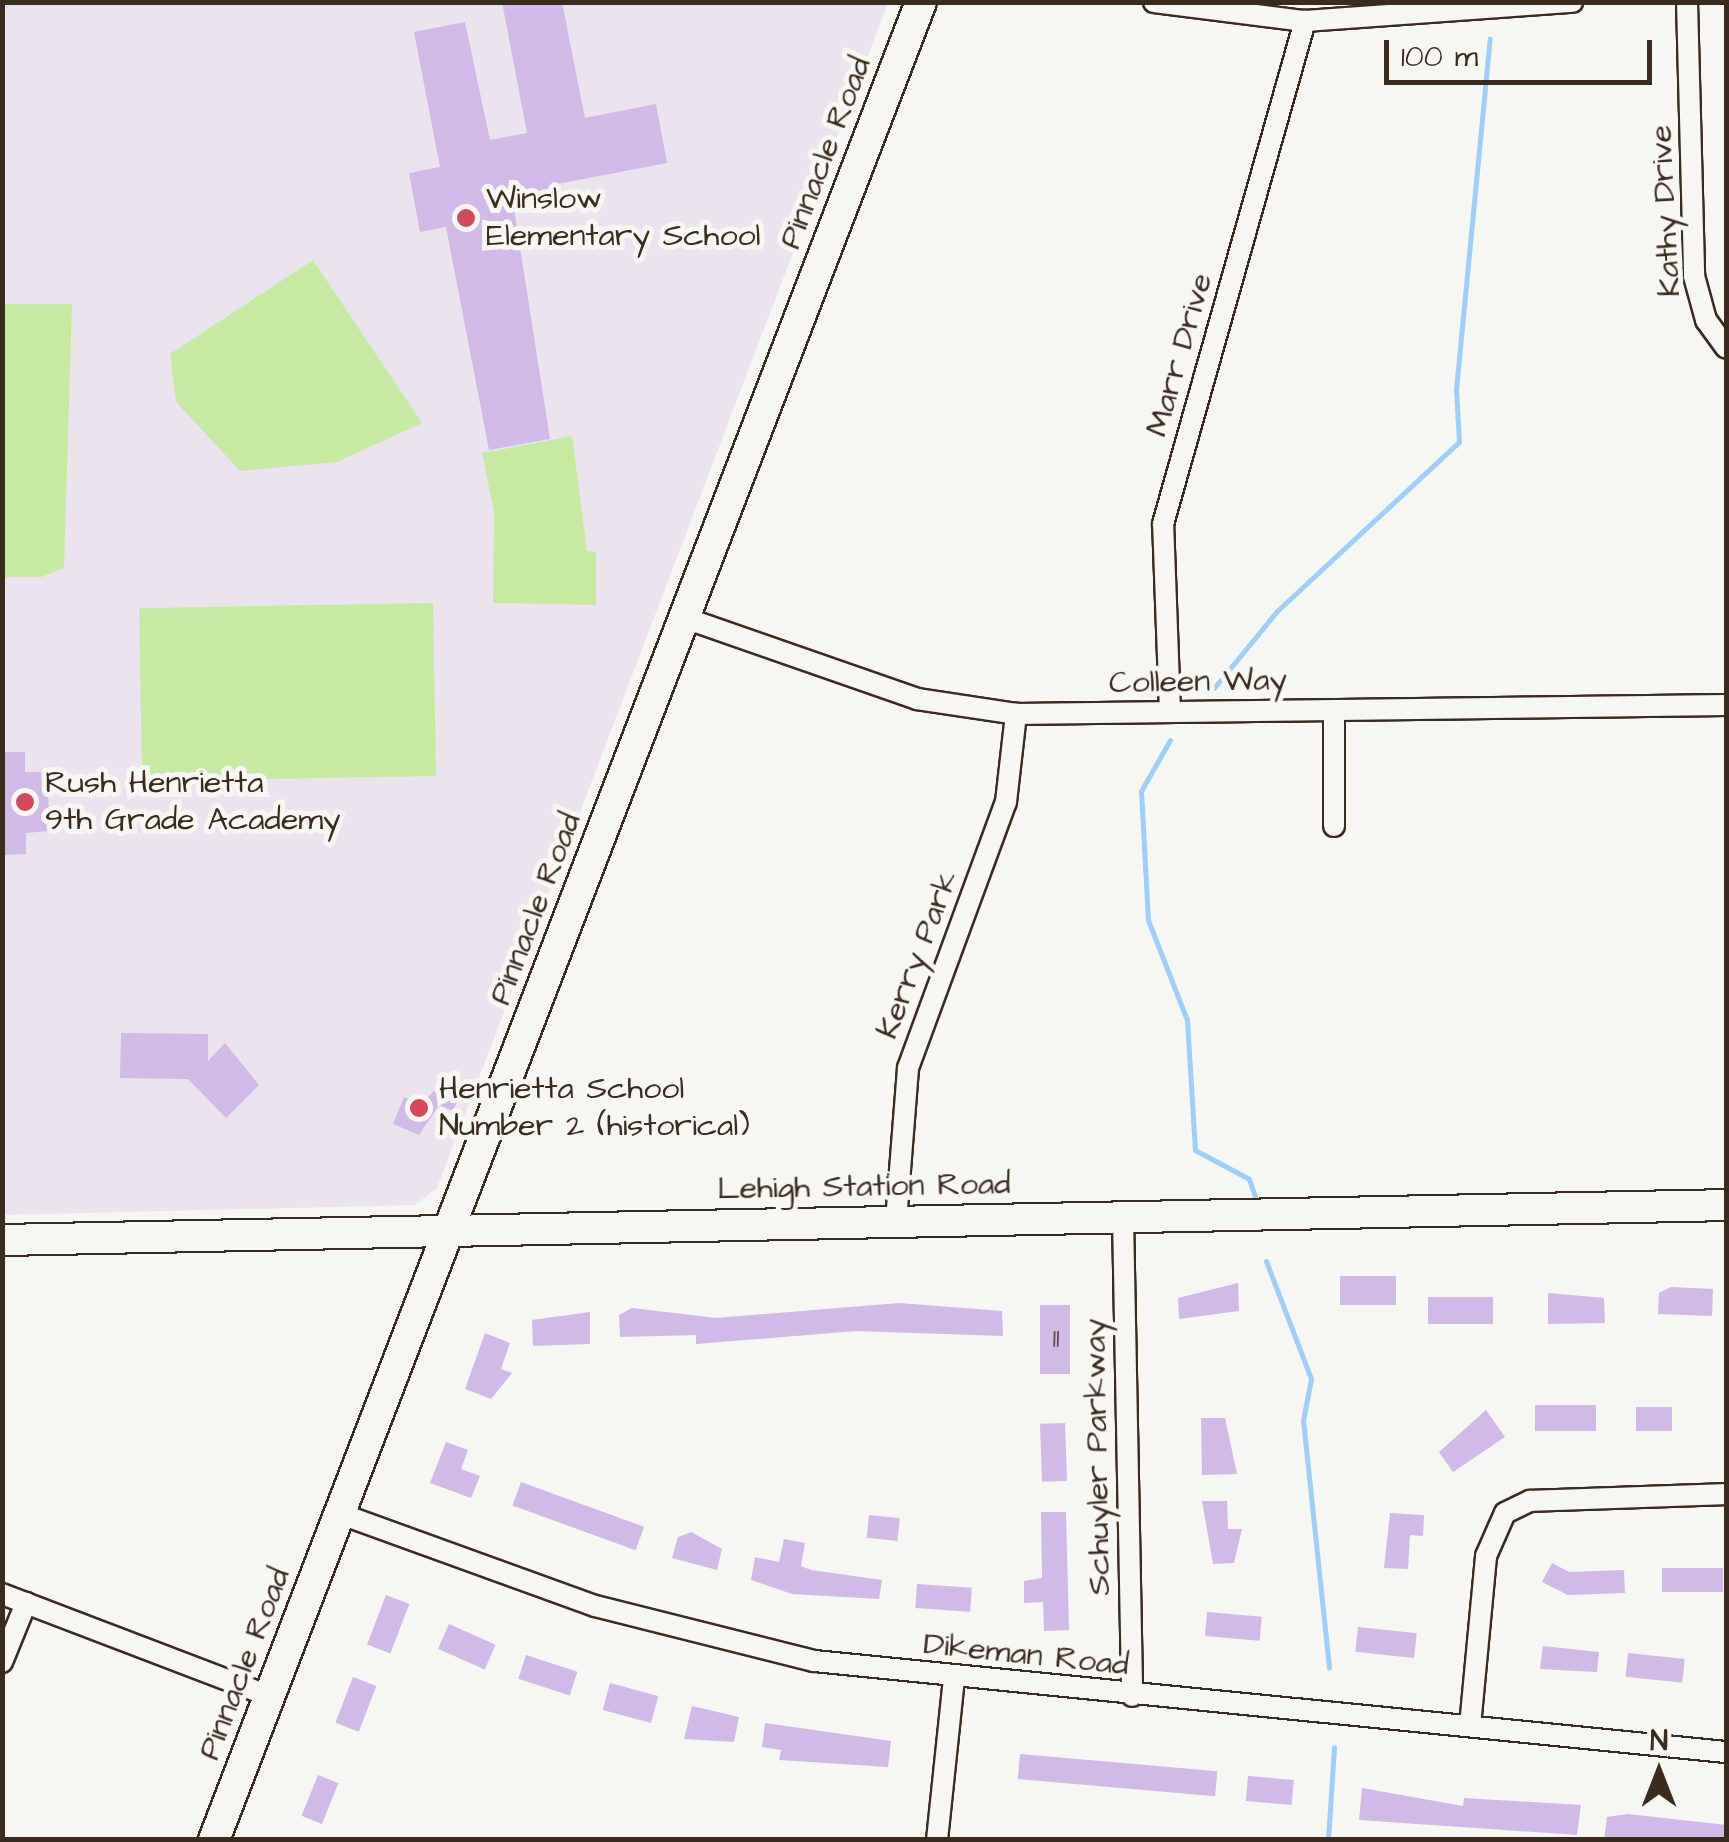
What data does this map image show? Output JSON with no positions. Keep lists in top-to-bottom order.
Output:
{
  "streets": {
    "main road": ["Pinnacle Road", "Lehigh Station Road"],
    "street": [
      "Kathy Drive",
      "Marr Drive",
      "Colleen Way",
      "Kerry Park",
      "Schuyler Parkway",
      "Dikeman Road"
    ]
  },
  "crossings": [
    ["Pinnacle Road", "Colleen Way"],
    ["Pinnacle Road", "Lehigh Station Road"],
    ["Pinnacle Road", "Dikeman Road"],
    ["Marr Drive", "Colleen Way"],
    ["Colleen Way", "Kerry Park"],
    ["Kerry Park", "Lehigh Station Road"],
    ["Lehigh Station Road", "Schuyler Parkway"],
    ["Schuyler Parkway", "Dikeman Road"]
  ],
  "places": ["Winslow Elementary School", "Rush Henrietta 9th Grade Academy", "Henrietta School Number 2 (historical)"],
  "house_numbers": ["11"],
  "scale_bar": "100 m",
  "north": "top"
}
